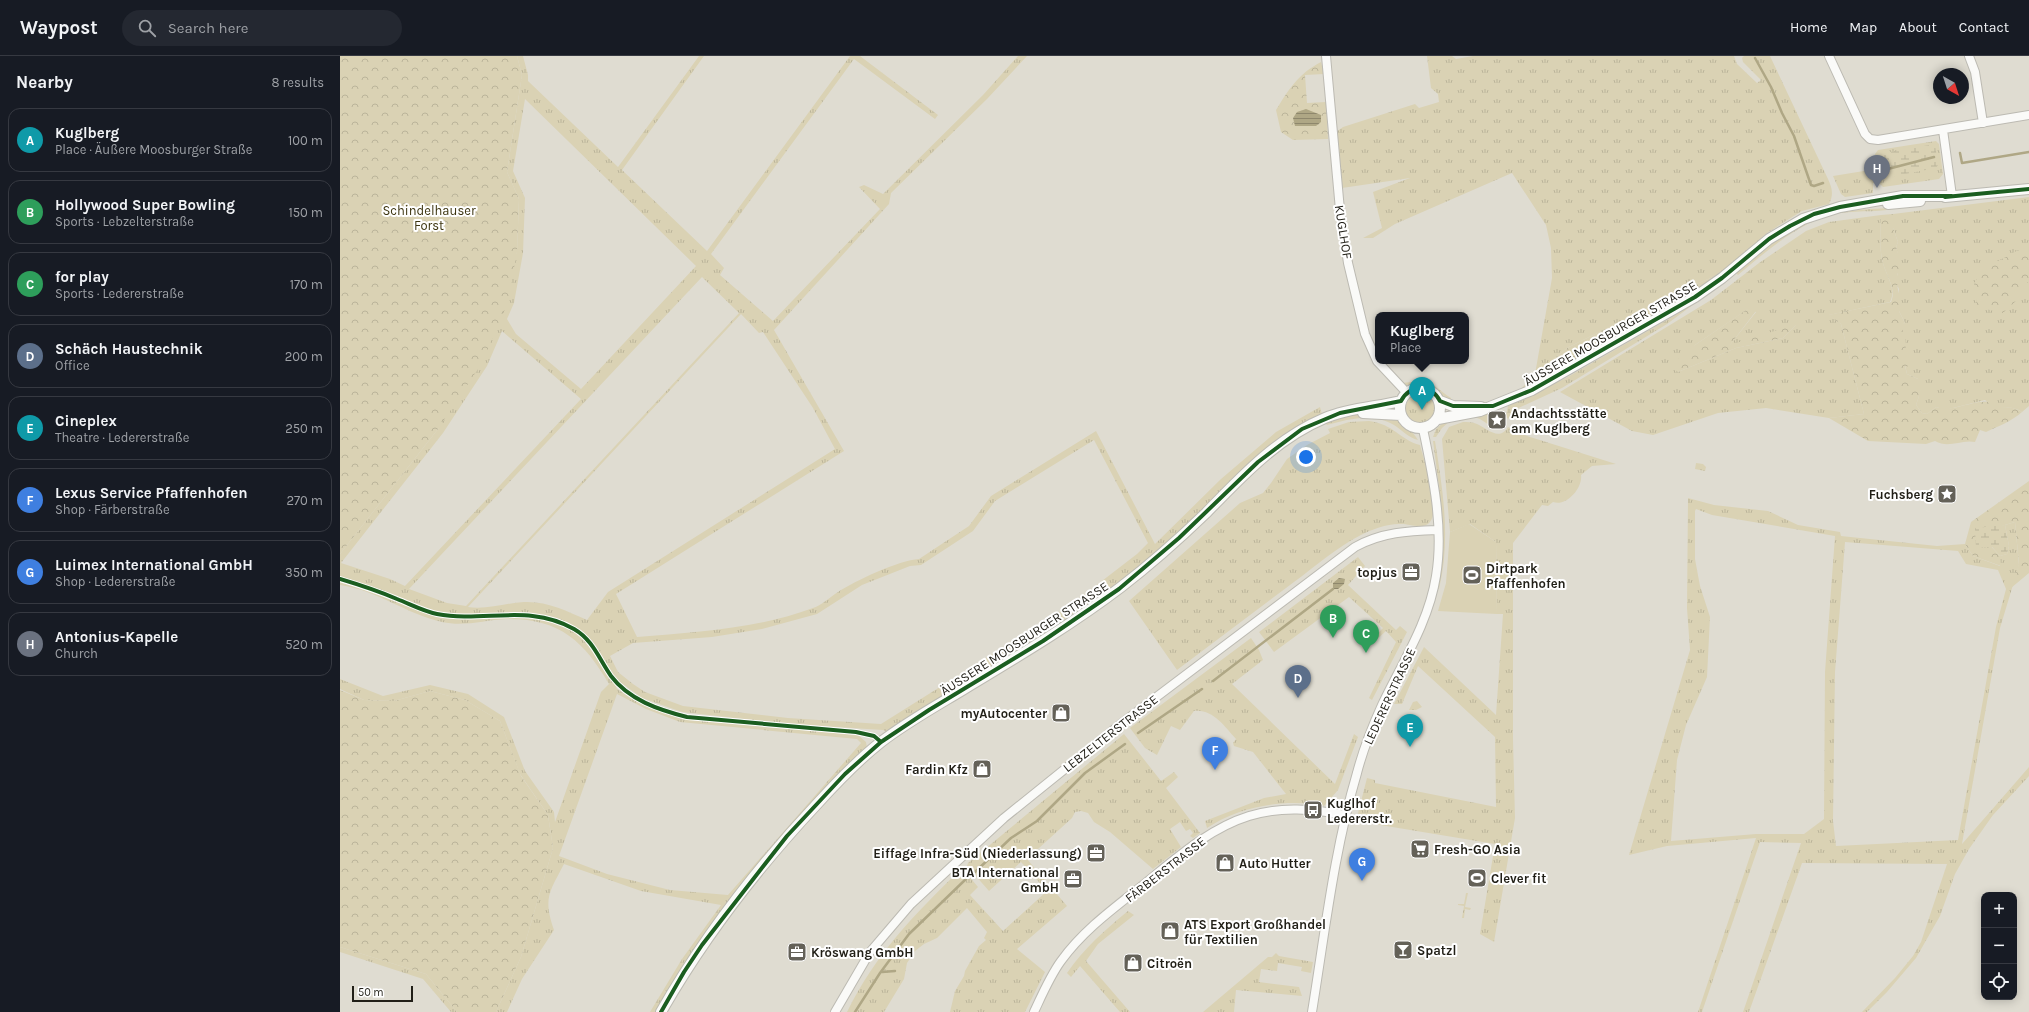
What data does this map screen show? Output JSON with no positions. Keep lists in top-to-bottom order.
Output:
{
  "streets": {
    "street": [
      "KUGLHOF",
      "ÄUSSERE MOOSBURGER STRASSE",
      "LEDERERSTRASSE",
      "LEBZELTERSTRASSE",
      "FÄRBERSTRASSE"
    ]
  },
  "crossings": [
    ["KUGLHOF", "ÄUSSERE MOOSBURGER STRASSE"],
    ["KUGLHOF", "LEDERERSTRASSE"],
    ["ÄUSSERE MOOSBURGER STRASSE", "LEDERERSTRASSE"],
    ["LEDERERSTRASSE", "LEBZELTERSTRASSE"],
    ["LEDERERSTRASSE", "FÄRBERSTRASSE"]
  ],
  "parks": ["Schindelhauser Forst"],
  "places": {
    "place": ["Andachtsstätte am Kuglberg", "Fuchsberg"],
    "office": [
      "topjus",
      "Eiffage Infra-Süd (Niederlassung)",
      "BTA International GmbH",
      "Kröswang GmbH"
    ],
    "sports": ["Dirtpark Pfaffenhofen", "Clever fit"],
    "shop": [
      "myAutocenter",
      "Fardin Kfz",
      "Auto Hutter",
      "ATS Export Großhandel für Textilien",
      "Citroën"
    ],
    "bus stop": ["Kuglhof Ledererstr."],
    "supermarket": ["Fresh-GO Asia"],
    "bar": ["Spatzl"]
  },
  "scale_bar": "50 m",
  "north": "bottom right",
  "page": {
    "header": "Waypost",
    "search": "Search here",
    "nav": [
      "Home",
      "Map",
      "About",
      "Contact"
    ],
    "heading": ["Nearby", "8 results"],
    "list": [
      {
        "mark": "A",
        "name": "Kuglberg",
        "note": "Place · Äußere Moosburger Straße",
        "value": "100 m"
      },
      {
        "mark": "B",
        "name": "Hollywood Super Bowling",
        "note": "Sports · Lebzelterstraße",
        "value": "150 m"
      },
      {
        "mark": "C",
        "name": "for play",
        "note": "Sports · Ledererstraße",
        "value": "170 m"
      },
      {
        "mark": "D",
        "name": "Schäch Haustechnik",
        "note": "Office",
        "value": "200 m"
      },
      {
        "mark": "E",
        "name": "Cineplex",
        "note": "Theatre · Ledererstraße",
        "value": "250 m"
      },
      {
        "mark": "F",
        "name": "Lexus Service Pfaffenhofen",
        "note": "Shop · Färberstraße",
        "value": "270 m"
      },
      {
        "mark": "G",
        "name": "Luimex International GmbH",
        "note": "Shop · Ledererstraße",
        "value": "350 m"
      },
      {
        "mark": "H",
        "name": "Antonius-Kapelle",
        "note": "Church",
        "value": "520 m"
      }
    ],
    "pins": [
      "H",
      "A",
      "B",
      "C",
      "D",
      "E",
      "F",
      "G"
    ],
    "popup": ["Kuglberg", "Place"],
    "map_buttons": ["+", "−"],
    "scale": "50 m"
  }
}
